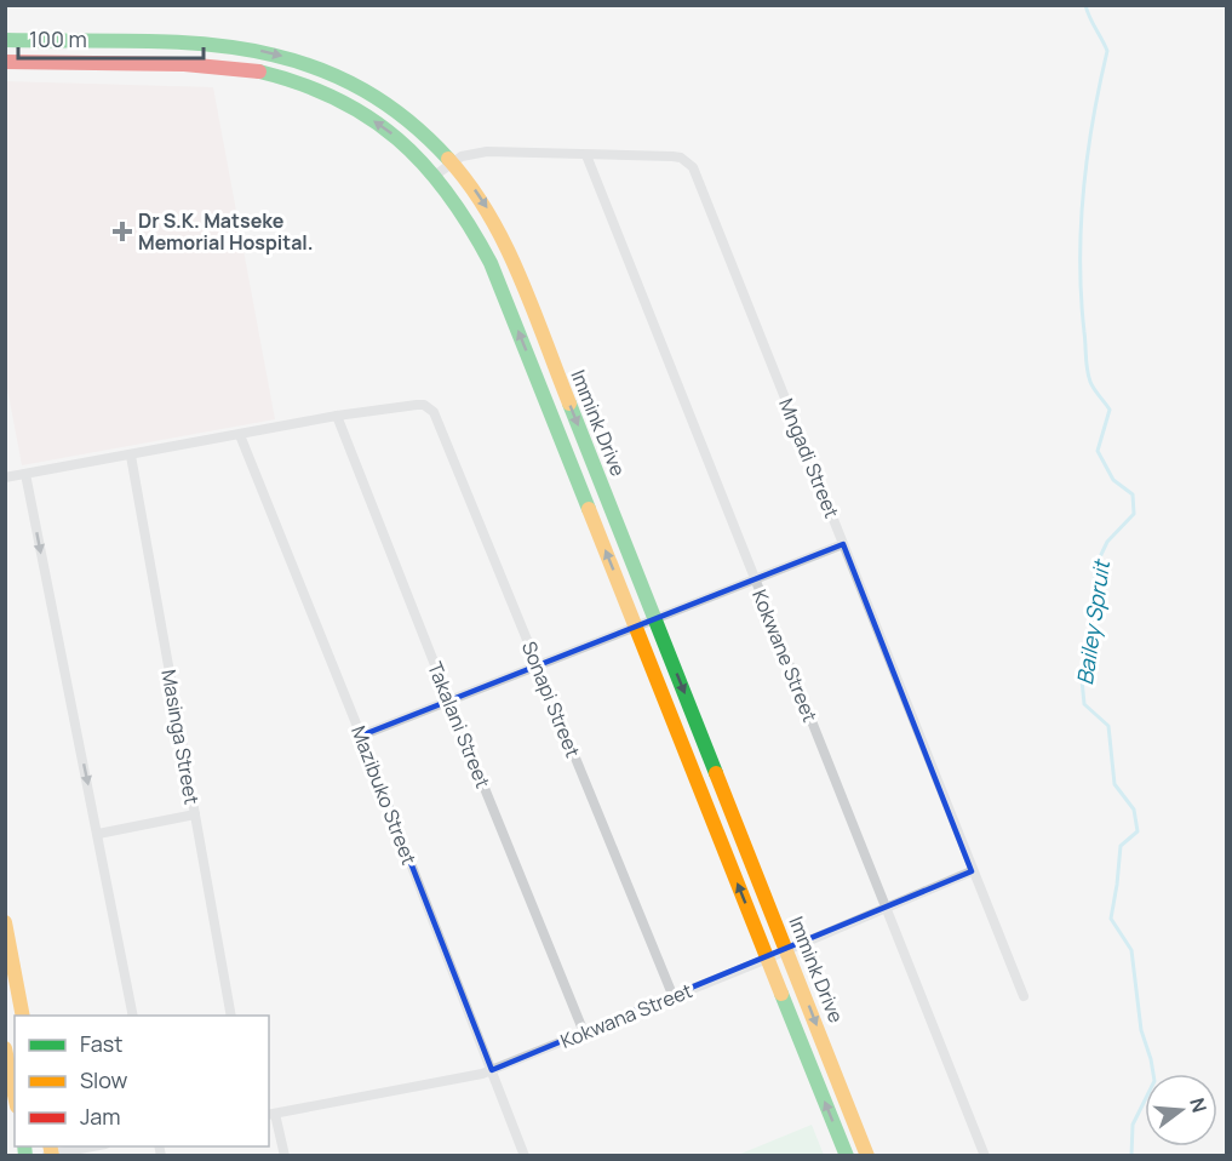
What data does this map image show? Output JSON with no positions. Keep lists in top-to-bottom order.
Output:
{
  "streets": {
    "main road": ["Immink Drive"],
    "street": [
      "Mngadi Street",
      "Kokwane Street",
      "Sonapi Street",
      "Takalani Street",
      "Masinga Street",
      "Mazibuko Street",
      "Kokwana Street"
    ]
  },
  "crossings": [
    ["Immink Drive", "Mngadi Street"],
    ["Immink Drive", "Kokwana Street"],
    ["Mngadi Street", "Kokwane Street"],
    ["Mngadi Street", "Kokwana Street"],
    ["Kokwane Street", "Kokwana Street"],
    ["Sonapi Street", "Takalani Street"],
    ["Sonapi Street", "Kokwana Street"],
    ["Takalani Street", "Kokwana Street"],
    ["Mazibuko Street", "Kokwana Street"]
  ],
  "water": ["Bailey Spruit"],
  "places": {
    "health": ["Dr S.K. Matseke Memorial Hospital."]
  },
  "legend": ["Fast", "Slow", "Jam"],
  "scale_bar": "100 m",
  "north": "right"
}
